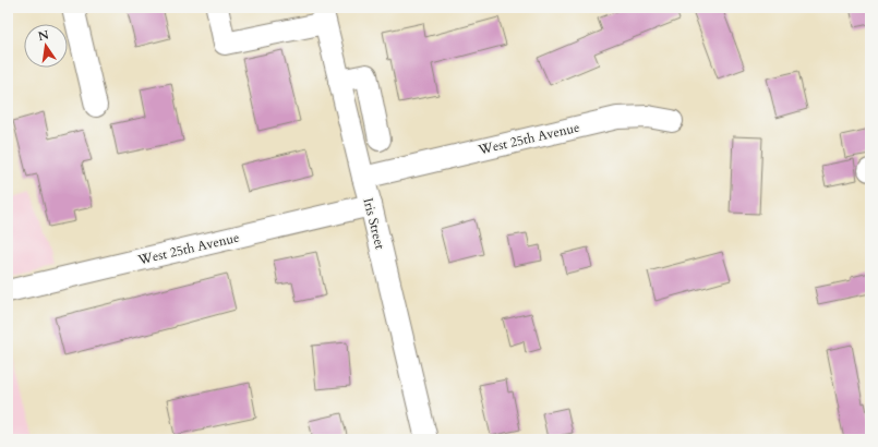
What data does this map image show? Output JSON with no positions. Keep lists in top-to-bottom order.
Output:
{
  "streets": {
    "street": ["West 25th Avenue", "Iris Street"]
  },
  "crossings": [
    ["West 25th Avenue", "Iris Street"]
  ],
  "north": "top"
}
